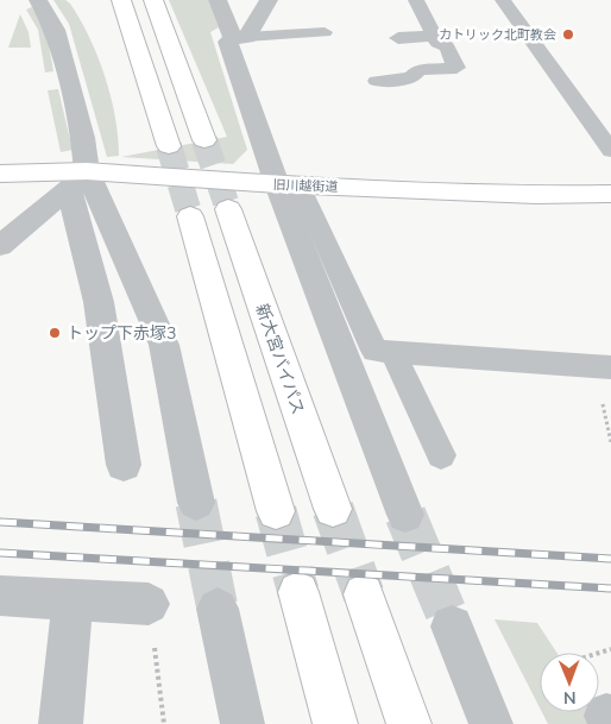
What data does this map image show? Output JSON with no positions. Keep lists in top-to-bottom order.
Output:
{
  "streets": {
    "main road": ["旧川越街道", "新大宮バイパス"]
  },
  "places": ["カトリック北町教会", "トップ下赤塚3"],
  "north": "bottom"
}
